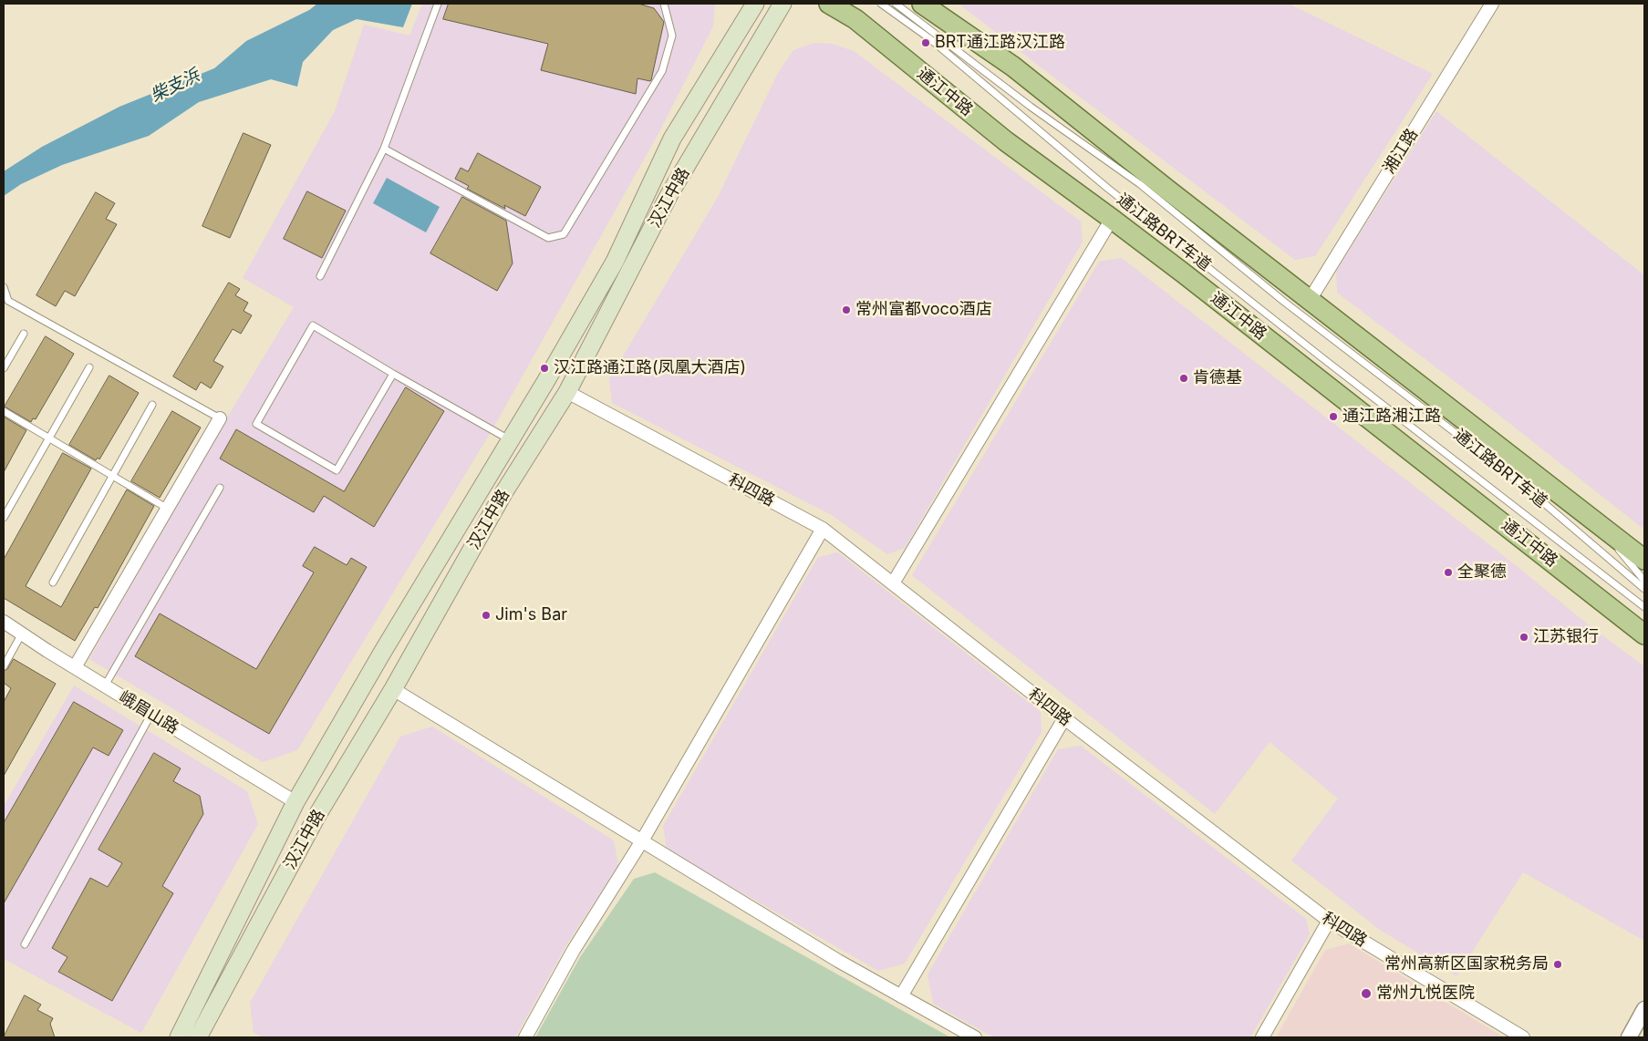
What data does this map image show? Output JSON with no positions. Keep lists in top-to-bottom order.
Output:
{
  "streets": {
    "main road": ["通江中路", "汉江中路"],
    "street": ["湘江路", "科四路", "峨眉山路"],
    "lane": ["通江路BRT车道"]
  },
  "crossings": [
    ["汉江中路", "科四路"],
    ["汉江中路", "峨眉山路"]
  ],
  "water": ["柴支浜"],
  "places": [
    "BRT通江路汉江路",
    "常州富都voco酒店",
    "汉江路通江路(凤凰大酒店)",
    "肯德基",
    "通江路湘江路",
    "全聚德",
    "Jim's Bar",
    "江苏银行",
    "常州高新区国家税务局",
    "常州九悦医院"
  ]
}
